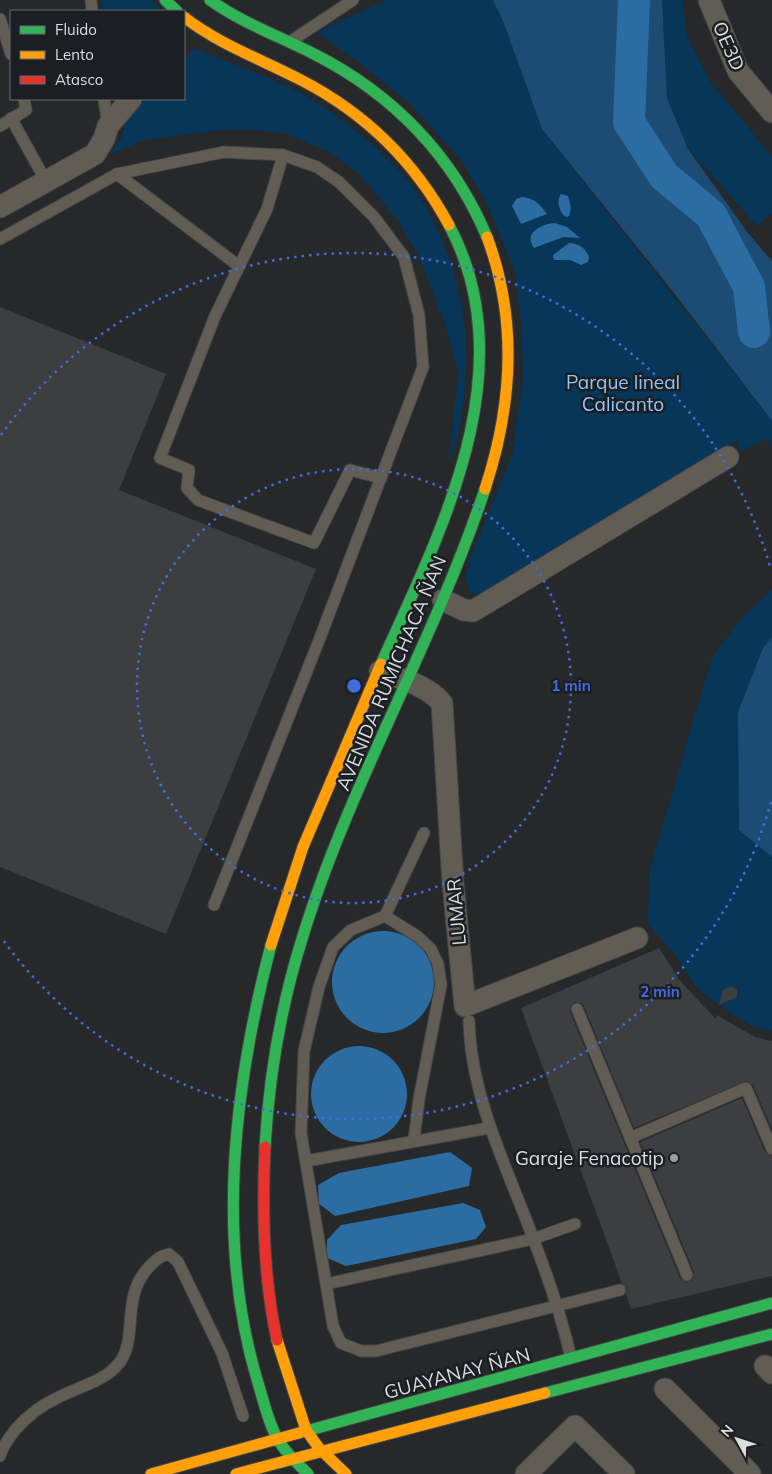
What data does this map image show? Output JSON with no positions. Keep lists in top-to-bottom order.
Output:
{
  "streets": {
    "main road": ["AVENIDA RUMICHACA ÑAN", "GUAYANAY ÑAN"],
    "street": ["OE3D", "LUMAR"]
  },
  "crossings": [
    ["AVENIDA RUMICHACA ÑAN", "LUMAR"],
    ["AVENIDA RUMICHACA ÑAN", "GUAYANAY ÑAN"]
  ],
  "parks": ["Parque lineal Calicanto"],
  "places": ["Garaje Fenacotip"],
  "legend": ["Fluido", "Lento", "Atasco"],
  "north": "top left",
  "rings": ["1 min", "2 min"]
}
